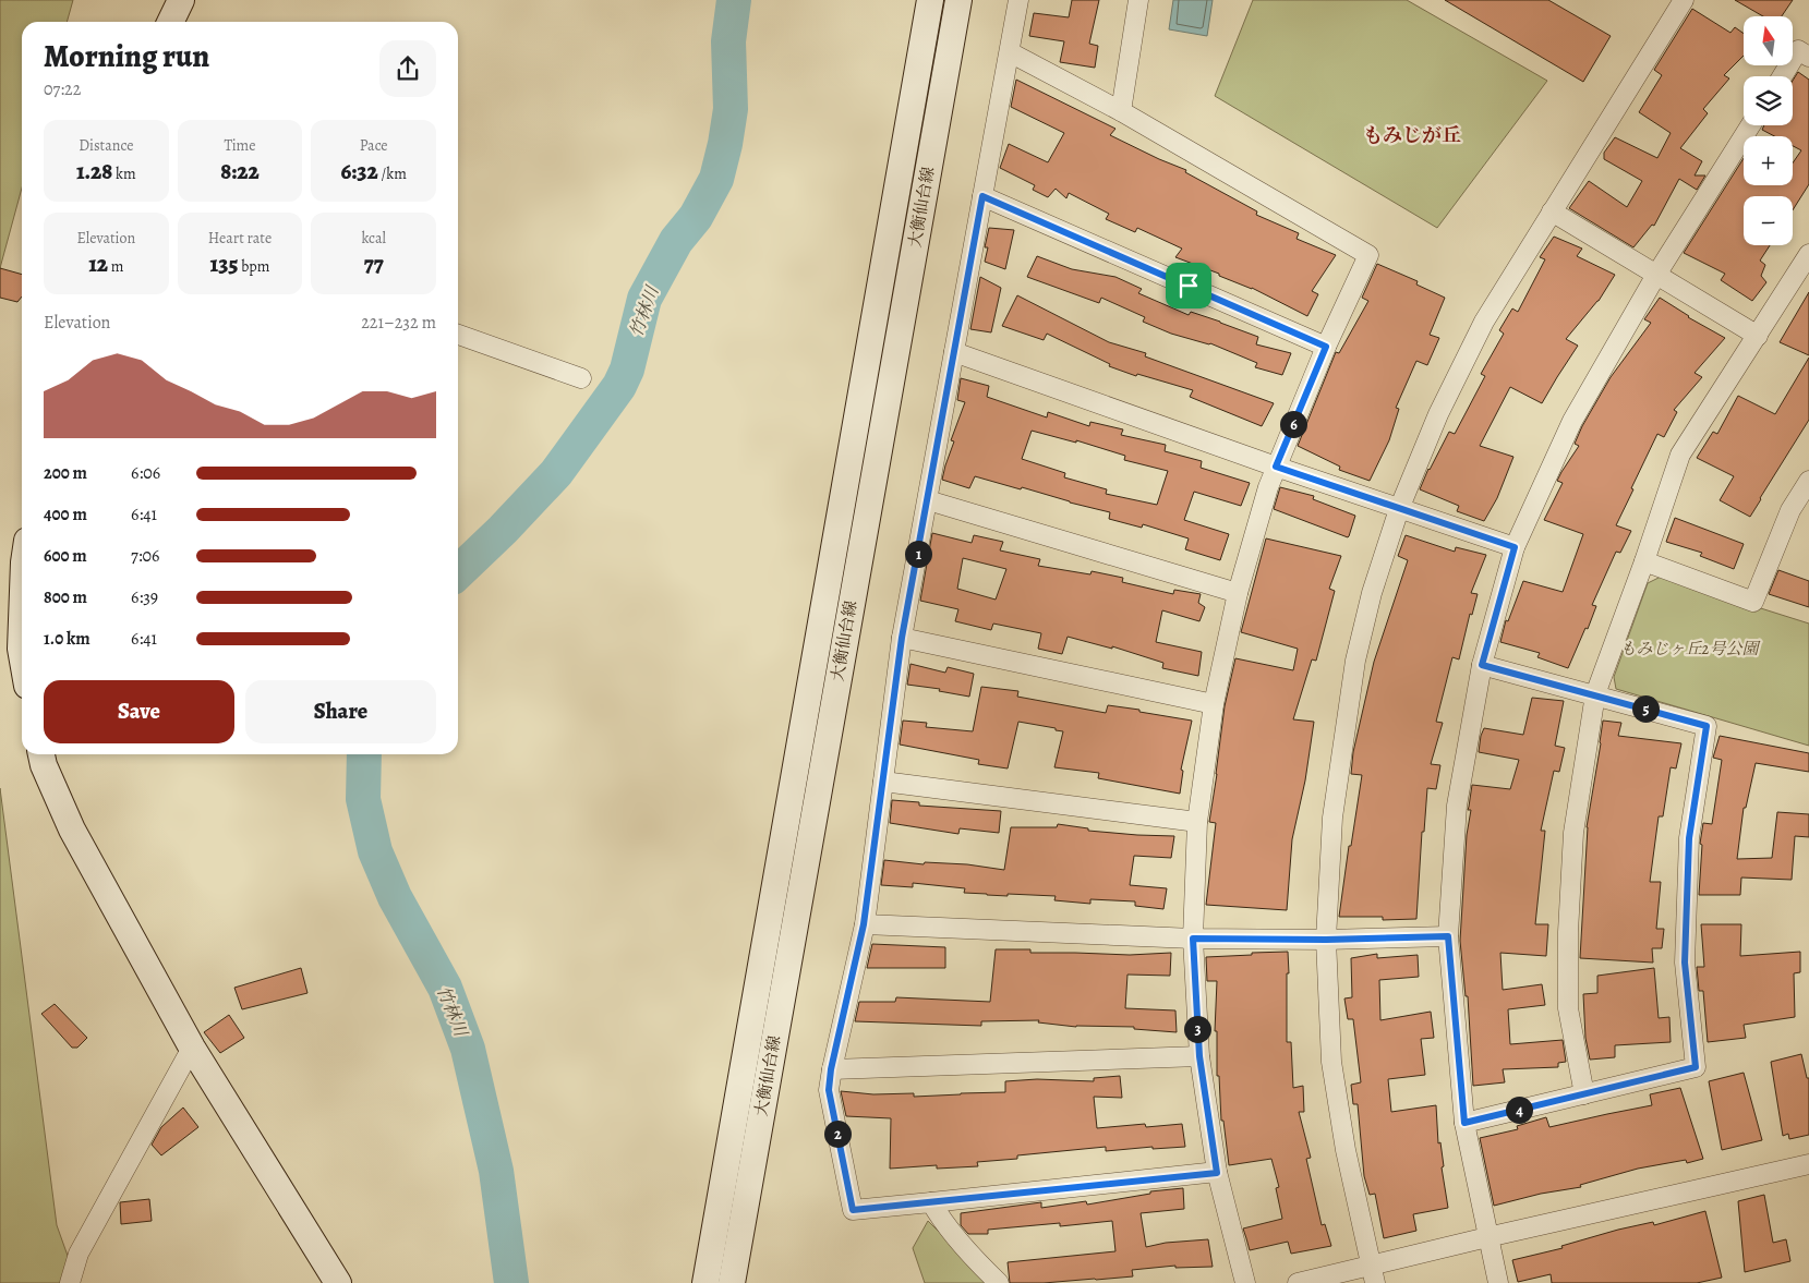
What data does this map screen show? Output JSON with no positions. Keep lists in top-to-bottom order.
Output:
{
  "streets": {
    "main road": ["大衡仙台線"]
  },
  "districts": ["もみじが丘"],
  "water": ["竹林川"],
  "parks": ["もみじヶ丘2号公園"],
  "north": "top",
  "page": {
    "map_buttons": ["+", "−"],
    "heading": ["Morning run", "07:22"],
    "stats": [
      ["Distance", "1.28 km"],
      ["Time", "8:22"],
      ["Pace", "6:32 /km"],
      ["Elevation", "12 m"],
      ["Heart rate", "135 bpm"],
      ["kcal", "77"]
    ],
    "chart": ["Elevation", "221–232 m"],
    "pins": [
      "6",
      "1",
      "5",
      "3",
      "4",
      "2"
    ],
    "list": [
      {
        "name": "200 m",
        "note": "6:06"
      },
      {
        "name": "400 m",
        "note": "6:41"
      },
      {
        "name": "600 m",
        "note": "7:06"
      },
      {
        "name": "800 m",
        "note": "6:39"
      },
      {
        "name": "1.0 km",
        "note": "6:41"
      }
    ],
    "buttons": ["Save", "Share"]
  }
}
